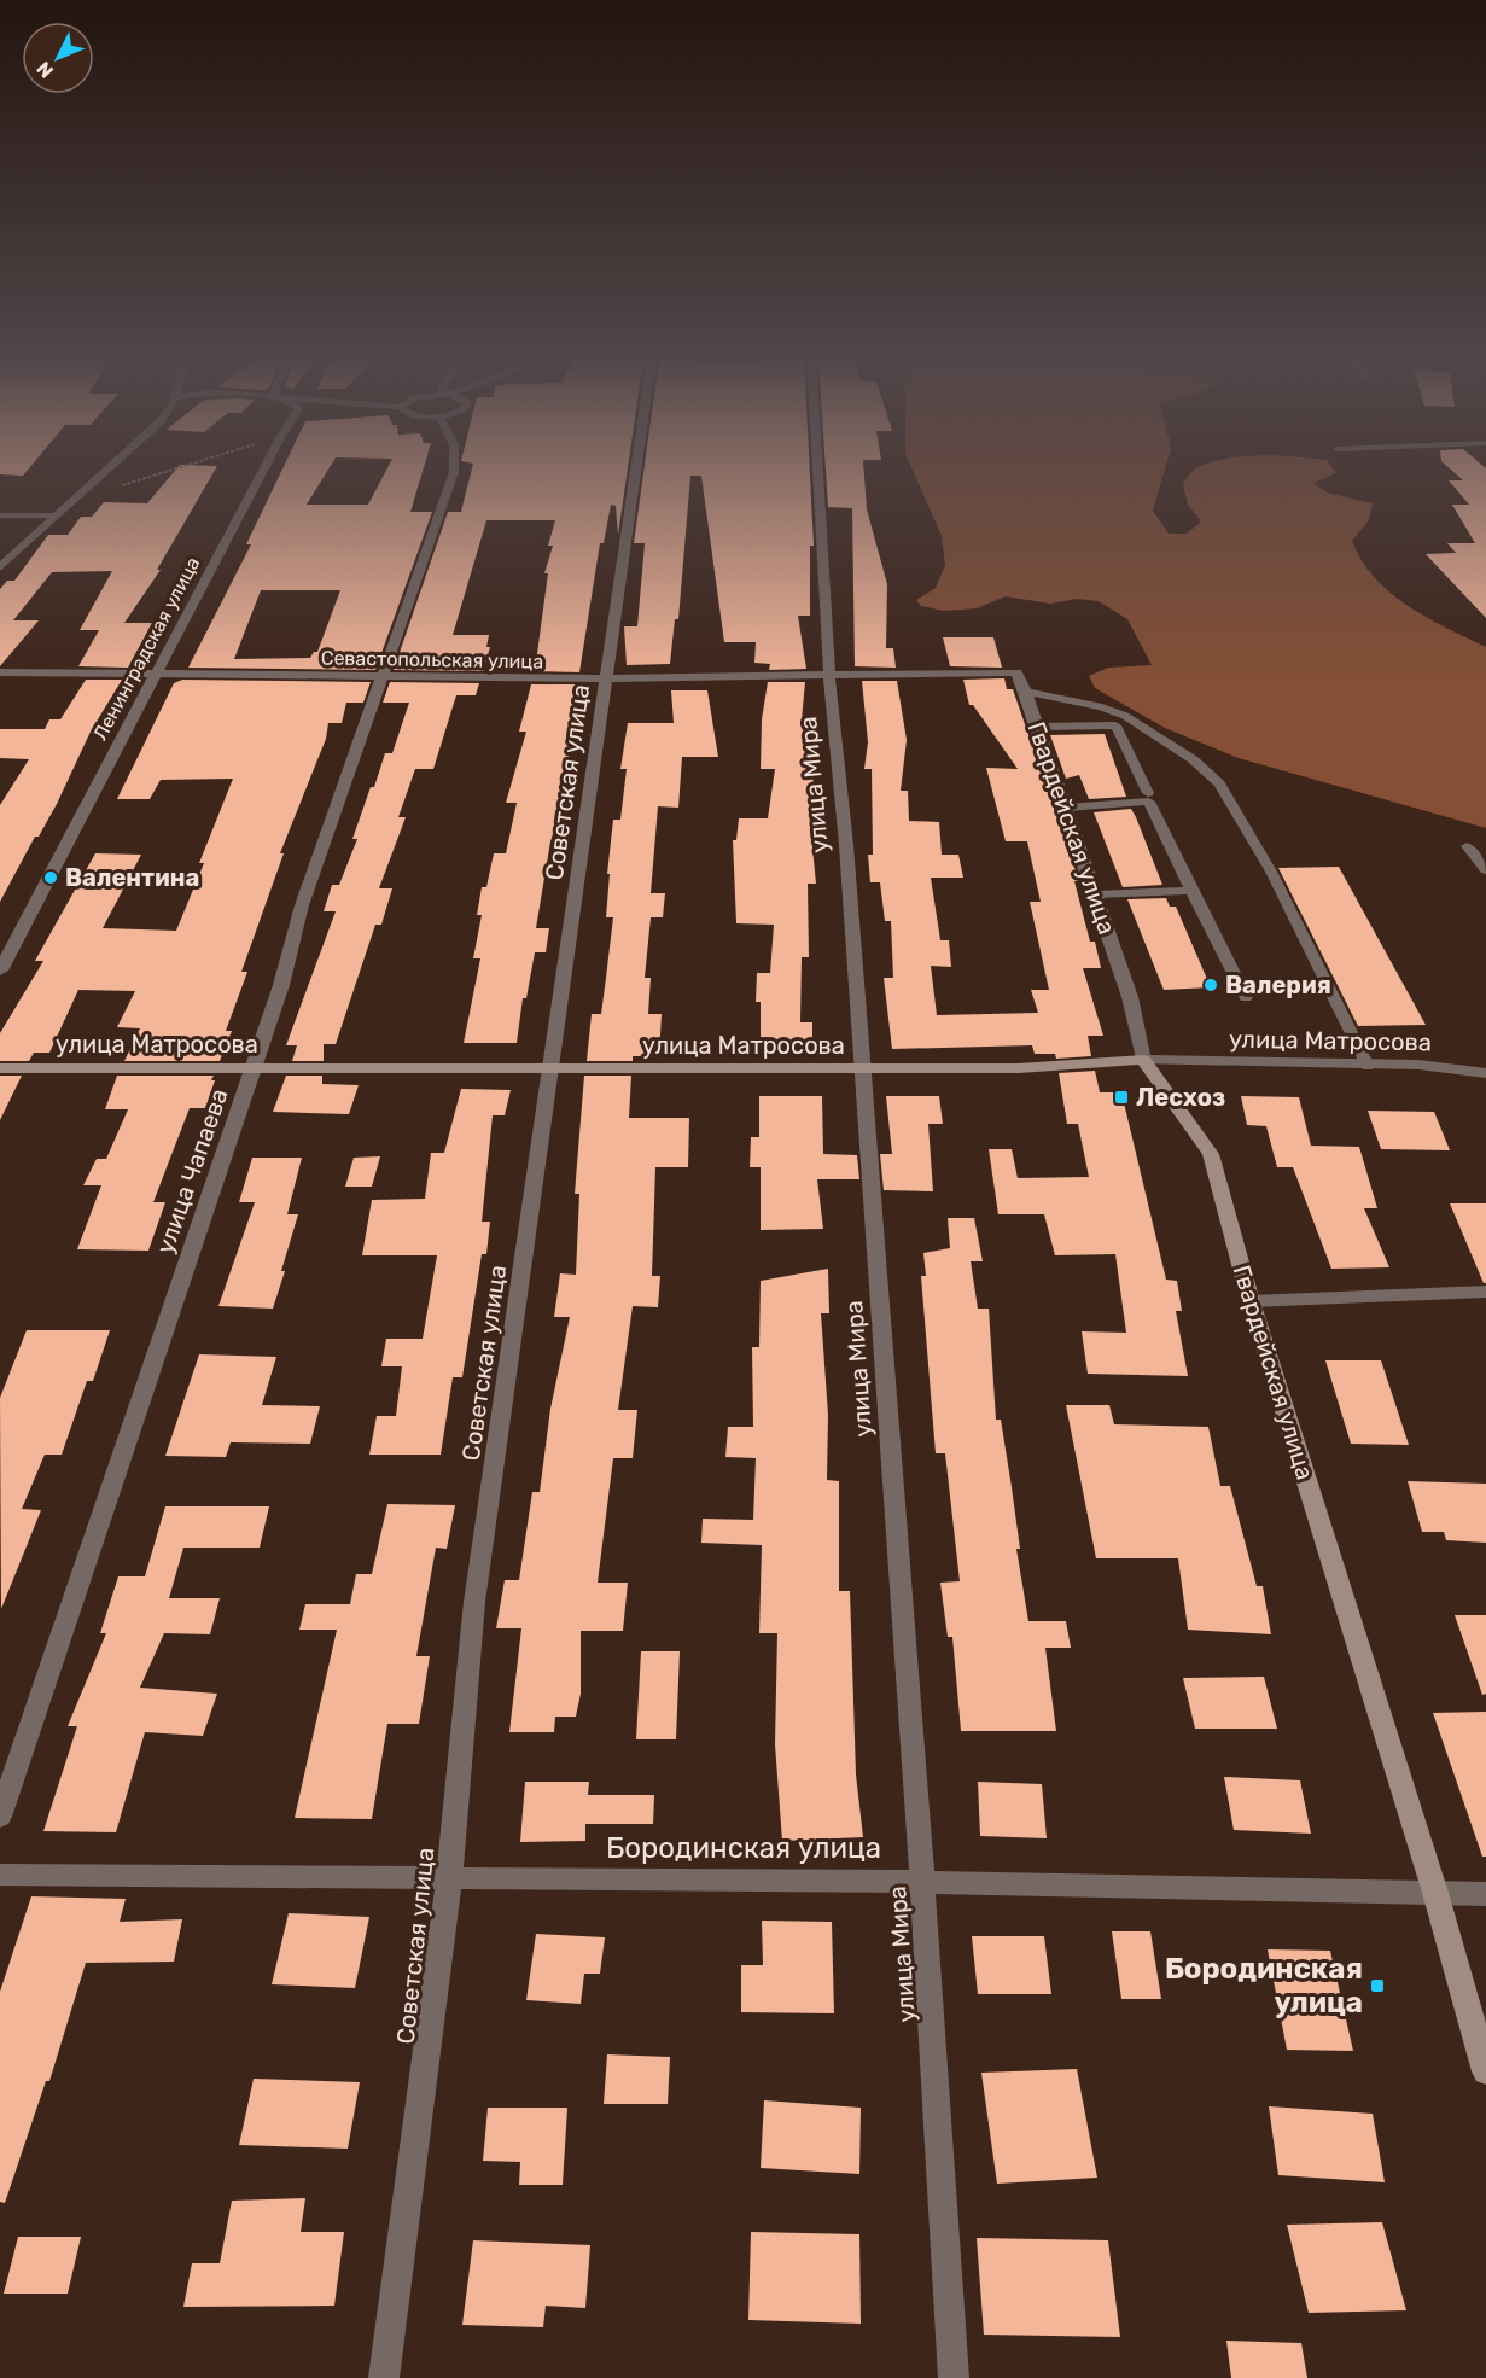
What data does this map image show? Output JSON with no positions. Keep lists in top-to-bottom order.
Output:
{
  "streets": {
    "street": [
      "Ленинградская улица",
      "Севастопольская улица",
      "Советская улица",
      "улица Мира",
      "Гвардейская улица",
      "улица Матросова",
      "улица Чапаева",
      "Бородинская улица"
    ]
  },
  "crossings": [
    ["Ленинградская улица", "Севастопольская улица"],
    ["Севастопольская улица", "Советская улица"],
    ["Севастопольская улица", "улица Мира"],
    ["Севастопольская улица", "Гвардейская улица"],
    ["Севастопольская улица", "улица Чапаева"],
    ["Советская улица", "улица Матросова"],
    ["Советская улица", "Бородинская улица"],
    ["улица Мира", "улица Матросова"],
    ["улица Мира", "Бородинская улица"],
    ["Гвардейская улица", "улица Матросова"],
    ["Гвардейская улица", "Бородинская улица"],
    ["улица Матросова", "улица Чапаева"]
  ],
  "places": {
    "other": ["Валентина", "Валерия"],
    "transit": ["Лесхоз", "Бородинская улица"]
  },
  "north": "bottom left"
}
